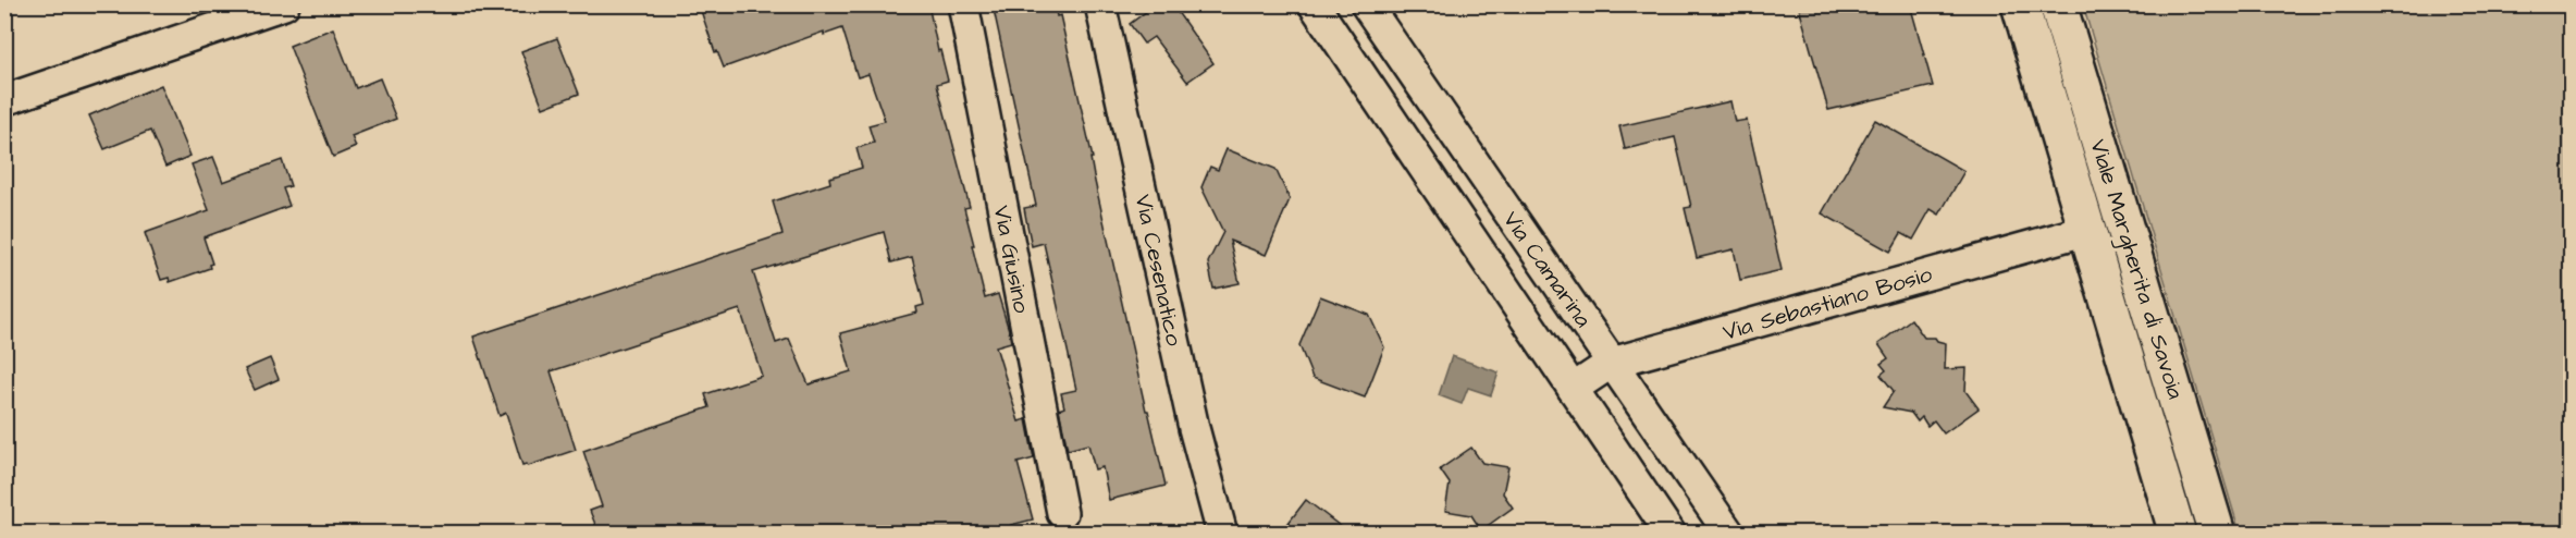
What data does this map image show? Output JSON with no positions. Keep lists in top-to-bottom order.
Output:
{
  "streets": {
    "street": [
      "Via Giusino",
      "Via Camarina",
      "Viale Margherita di Savoia",
      "Via Cesenatico",
      "Via Sebastiano Bosio"
    ]
  },
  "crossings": [
    ["Via Camarina", "Via Sebastiano Bosio"],
    ["Viale Margherita di Savoia", "Via Sebastiano Bosio"]
  ]
}
